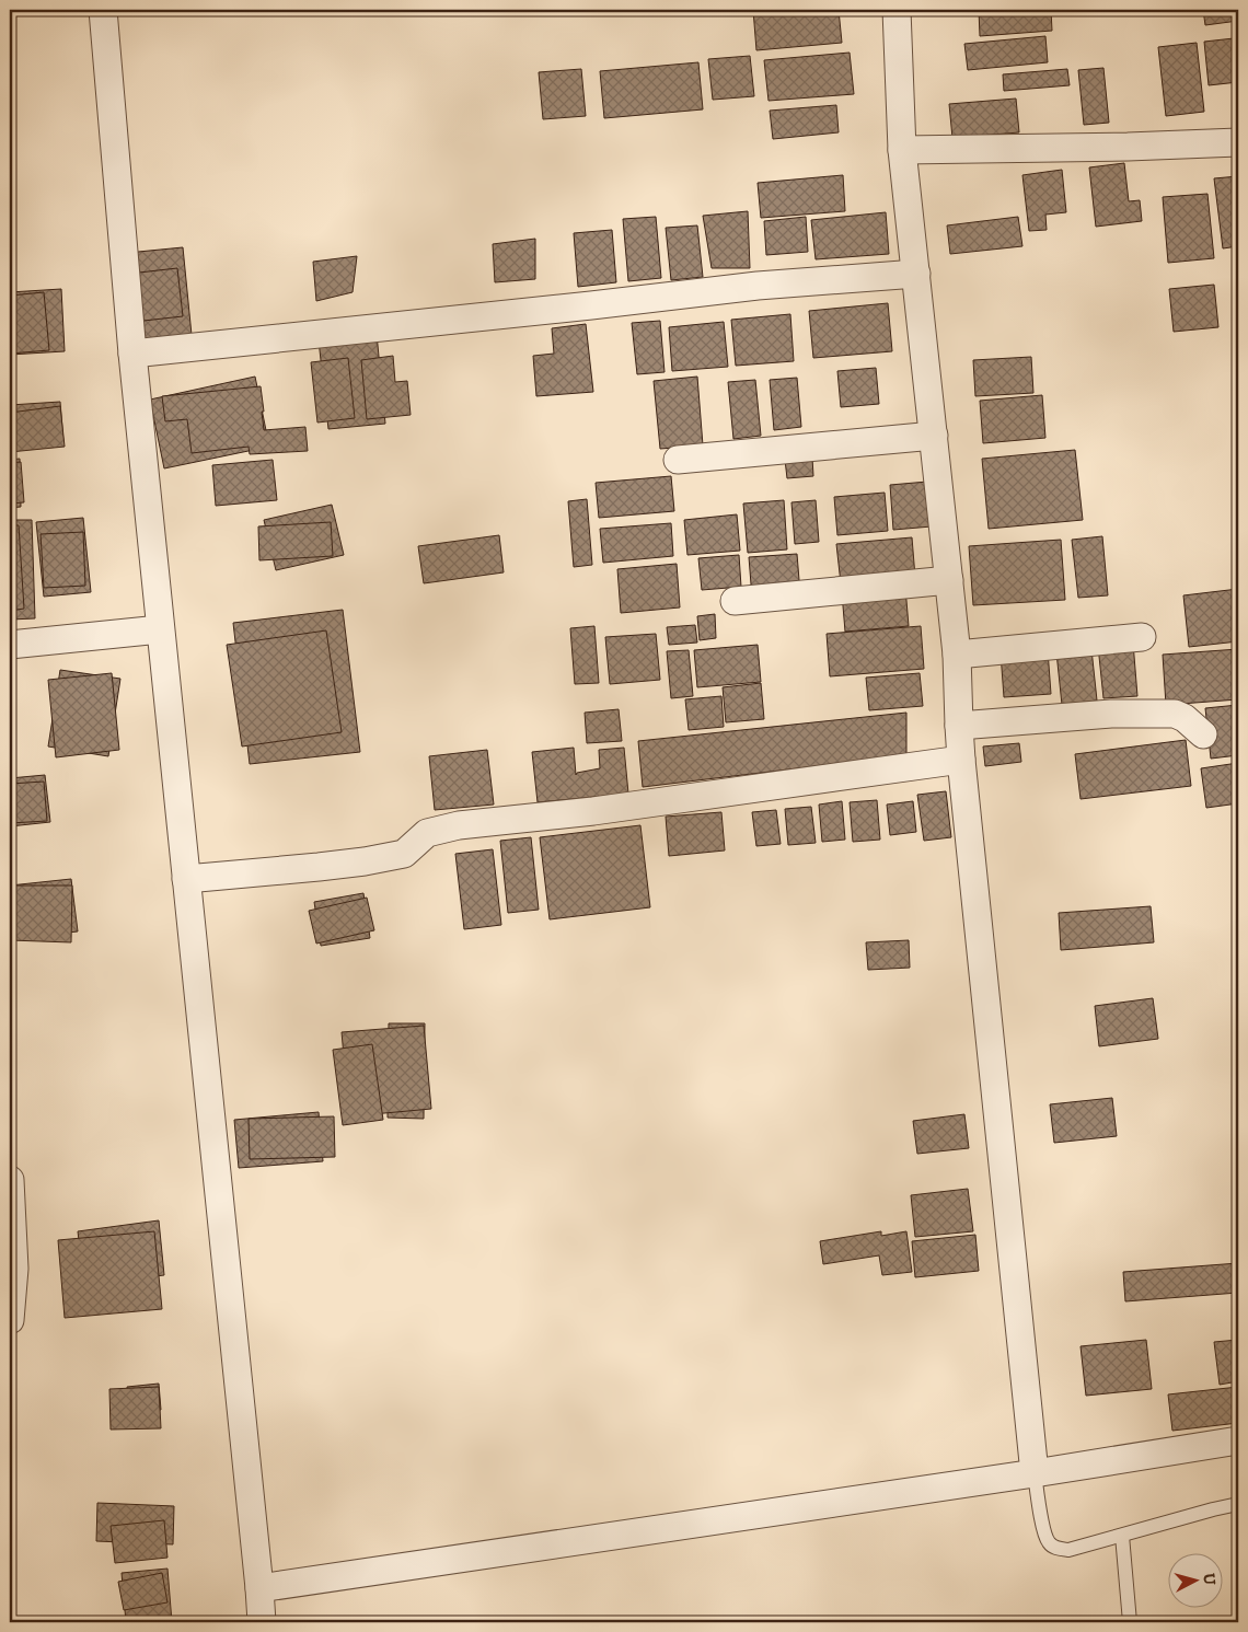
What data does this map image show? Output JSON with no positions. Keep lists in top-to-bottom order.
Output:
{
  "north": "right"
}
